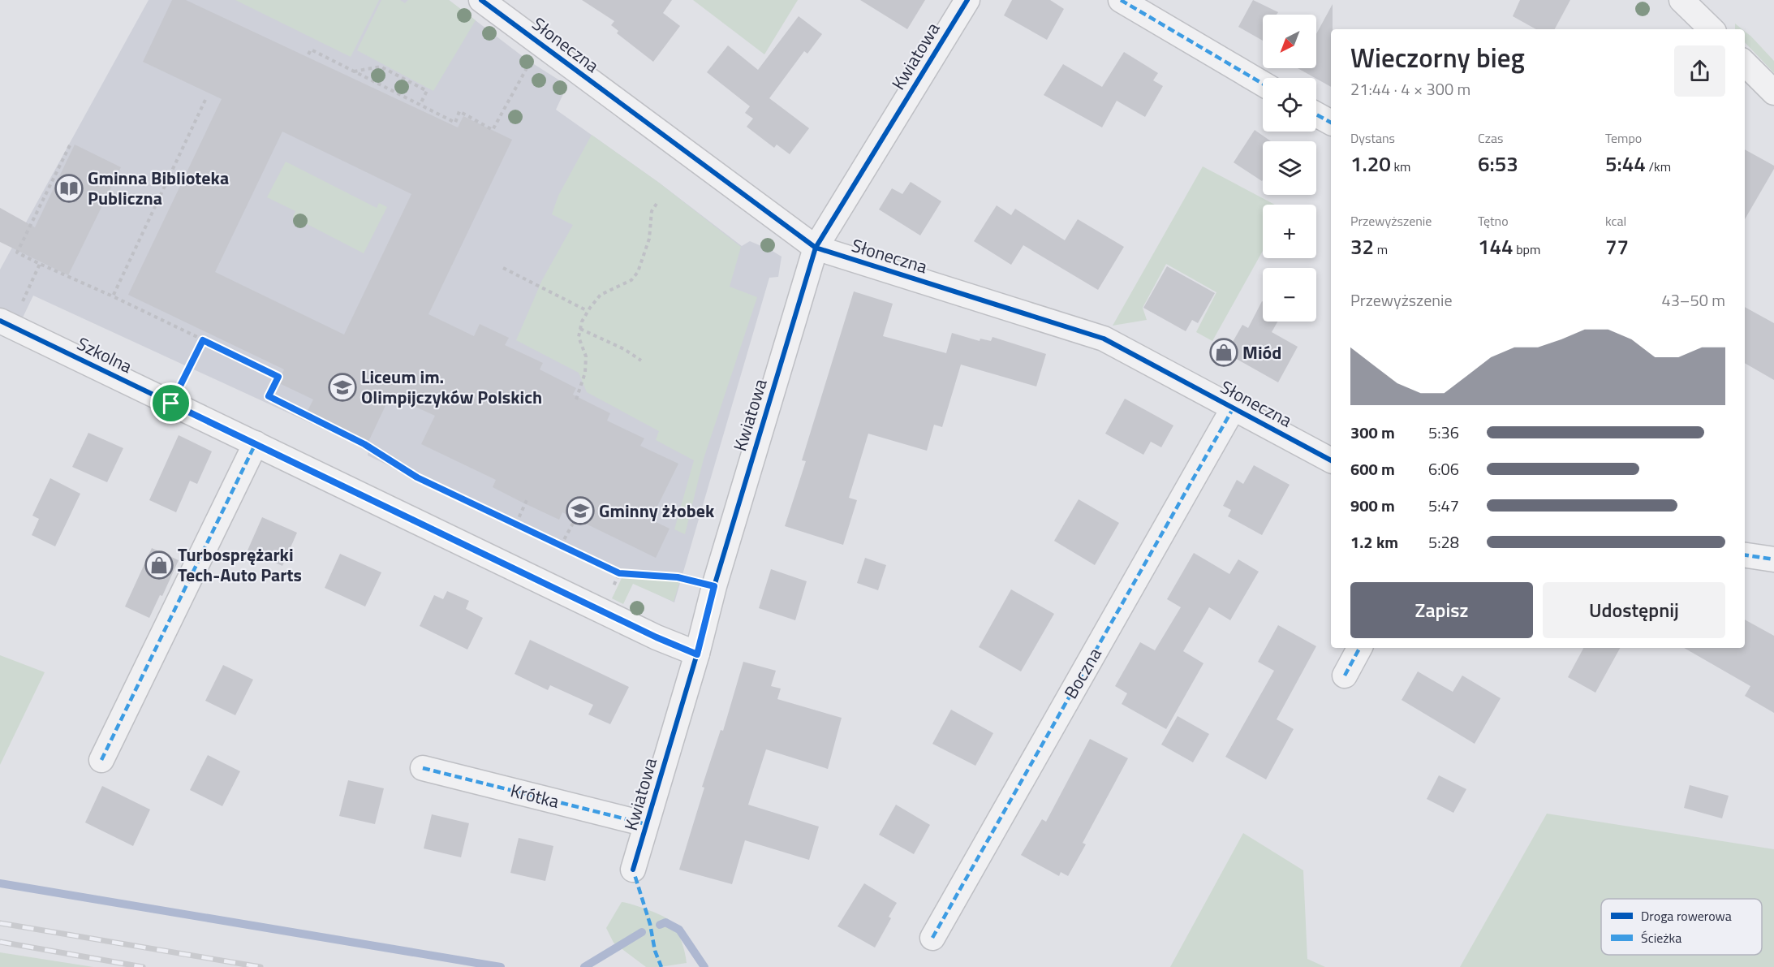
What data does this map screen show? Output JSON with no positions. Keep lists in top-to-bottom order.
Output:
{
  "streets": {
    "street": [
      "Słoneczna",
      "Kwiatowa",
      "Szkolna",
      "Boczna",
      "Krótka"
    ]
  },
  "crossings": [
    ["Słoneczna", "Kwiatowa"],
    ["Słoneczna", "Boczna"],
    ["Kwiatowa", "Szkolna"],
    ["Kwiatowa", "Krótka"]
  ],
  "places": {
    "library": ["Gminna Biblioteka Publiczna"],
    "shop": ["Miód", "Turbosprężarki Tech-Auto Parts"],
    "school or university": ["Liceum im. Olimpijczyków Polskich", "Gminny żłobek"]
  },
  "legend": ["Droga rowerowa", "Ścieżka"],
  "north": "bottom left",
  "page": {
    "map_buttons": ["+", "−"],
    "heading": ["Wieczorny bieg", "21:44 · 4 × 300 m"],
    "stats": [
      ["Dystans", "1.20 km"],
      ["Czas", "6:53"],
      ["Tempo", "5:44 /km"],
      ["Przewyższenie", "32 m"],
      ["Tętno", "144 bpm"],
      ["kcal", "77"]
    ],
    "chart": ["Przewyższenie", "43–50 m"],
    "list": [
      {
        "name": "300 m",
        "note": "5:36"
      },
      {
        "name": "600 m",
        "note": "6:06"
      },
      {
        "name": "900 m",
        "note": "5:47"
      },
      {
        "name": "1.2 km",
        "note": "5:28"
      }
    ],
    "buttons": ["Zapisz", "Udostępnij"]
  }
}
